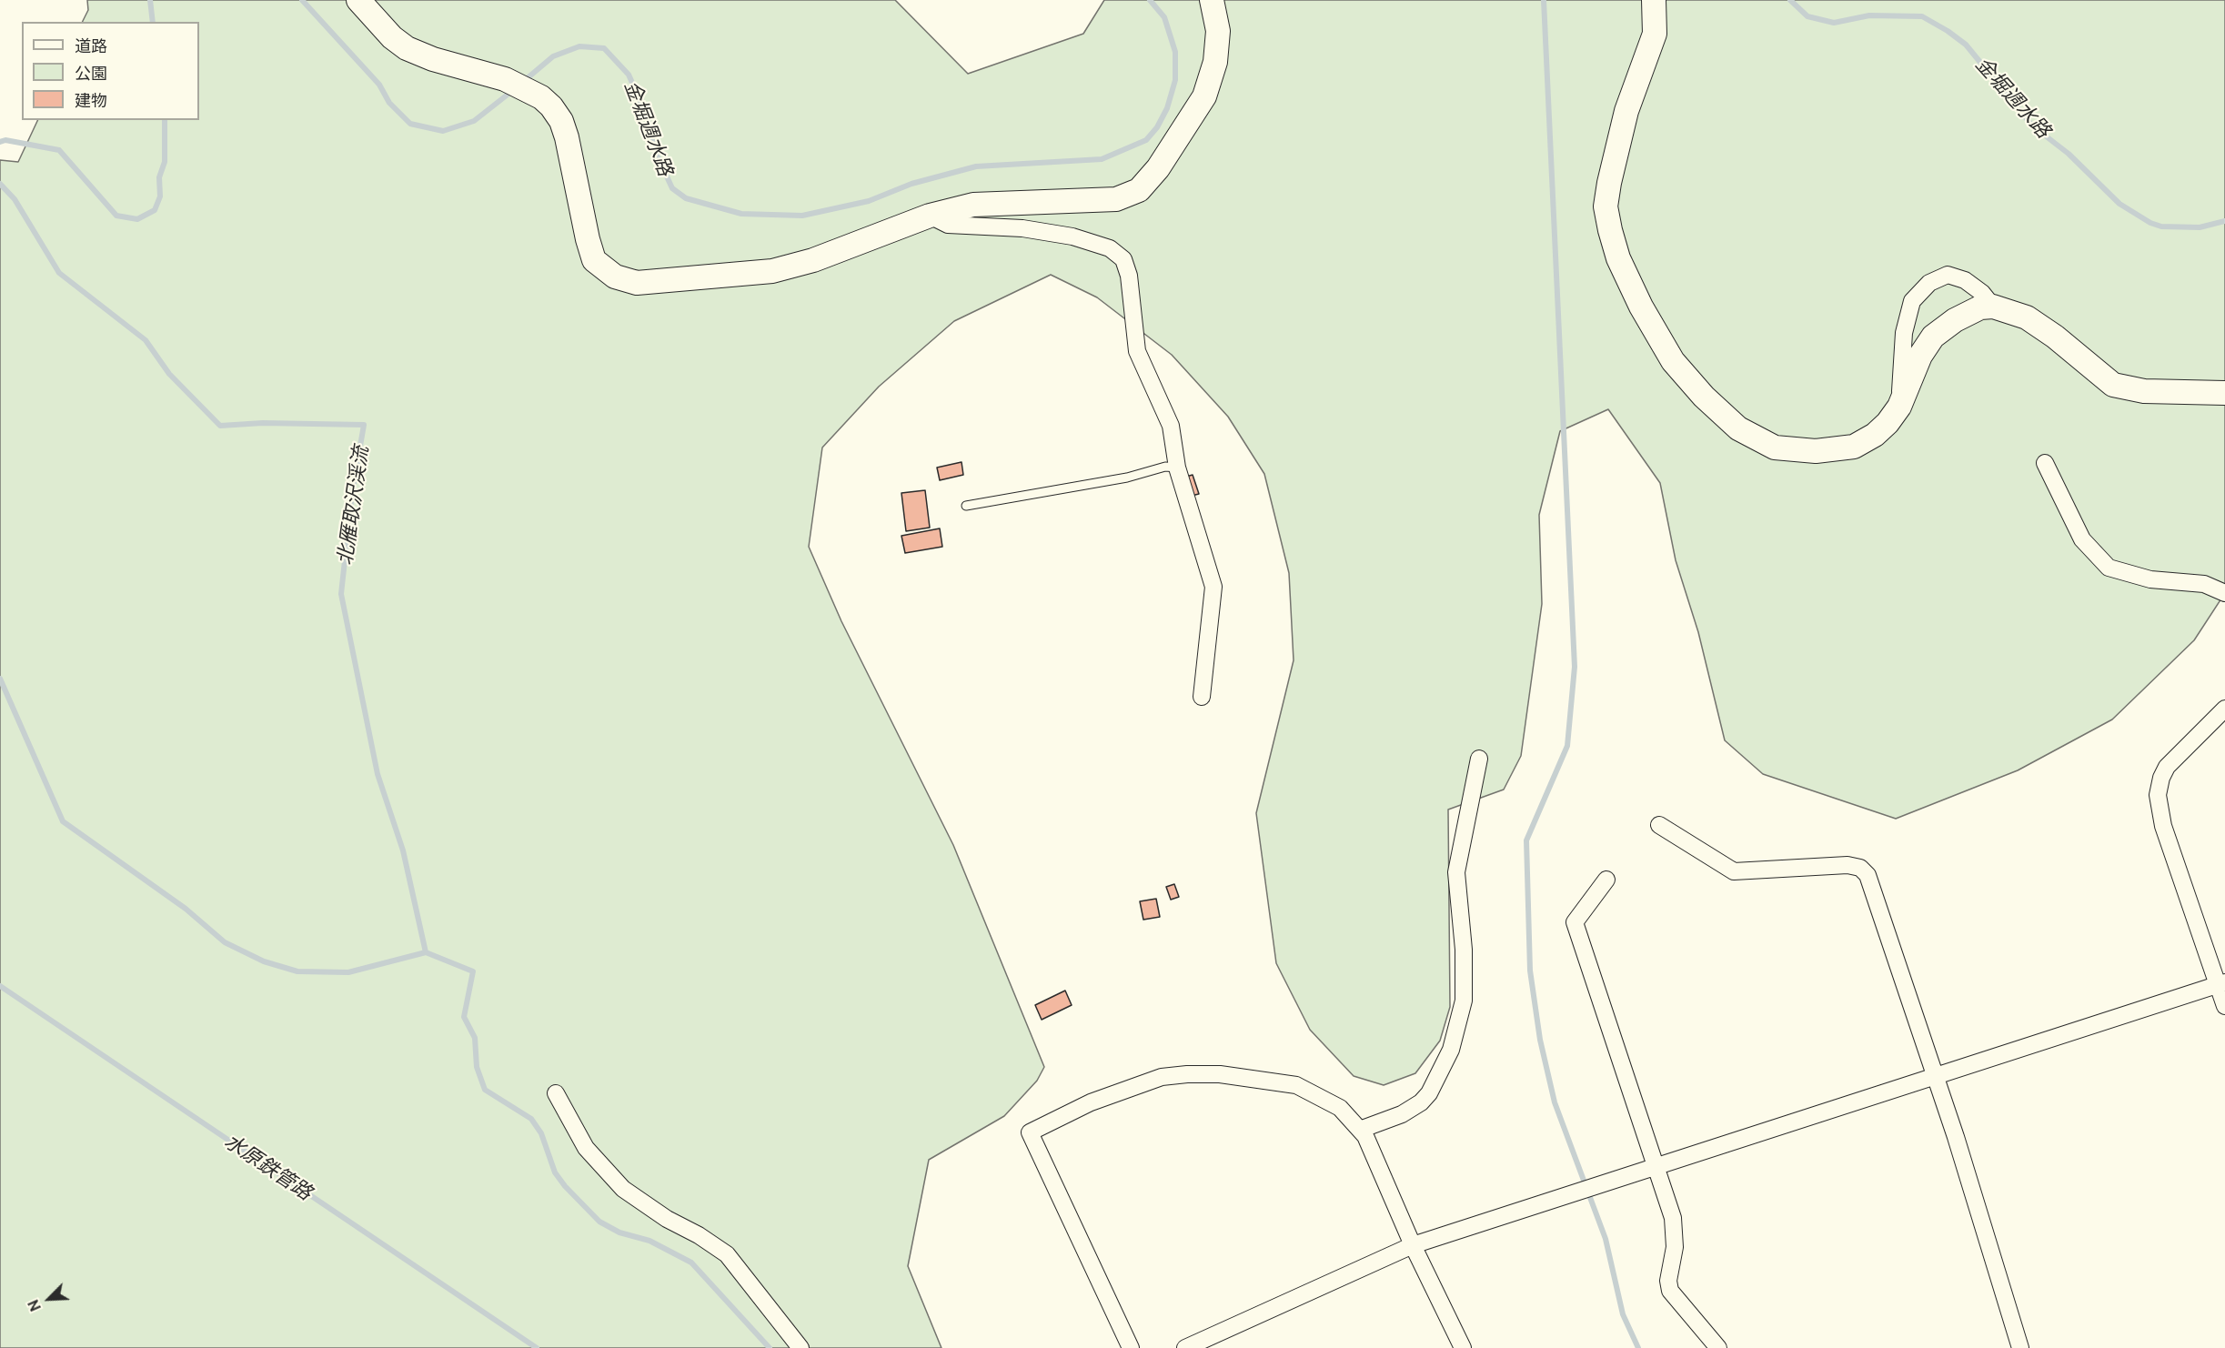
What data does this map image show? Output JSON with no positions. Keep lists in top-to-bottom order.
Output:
{
  "water": ["金堀週水路", "北雁取沢渓流", "水原鉄管路"],
  "legend": ["道路", "公園", "建物"],
  "north": "bottom left"
}
